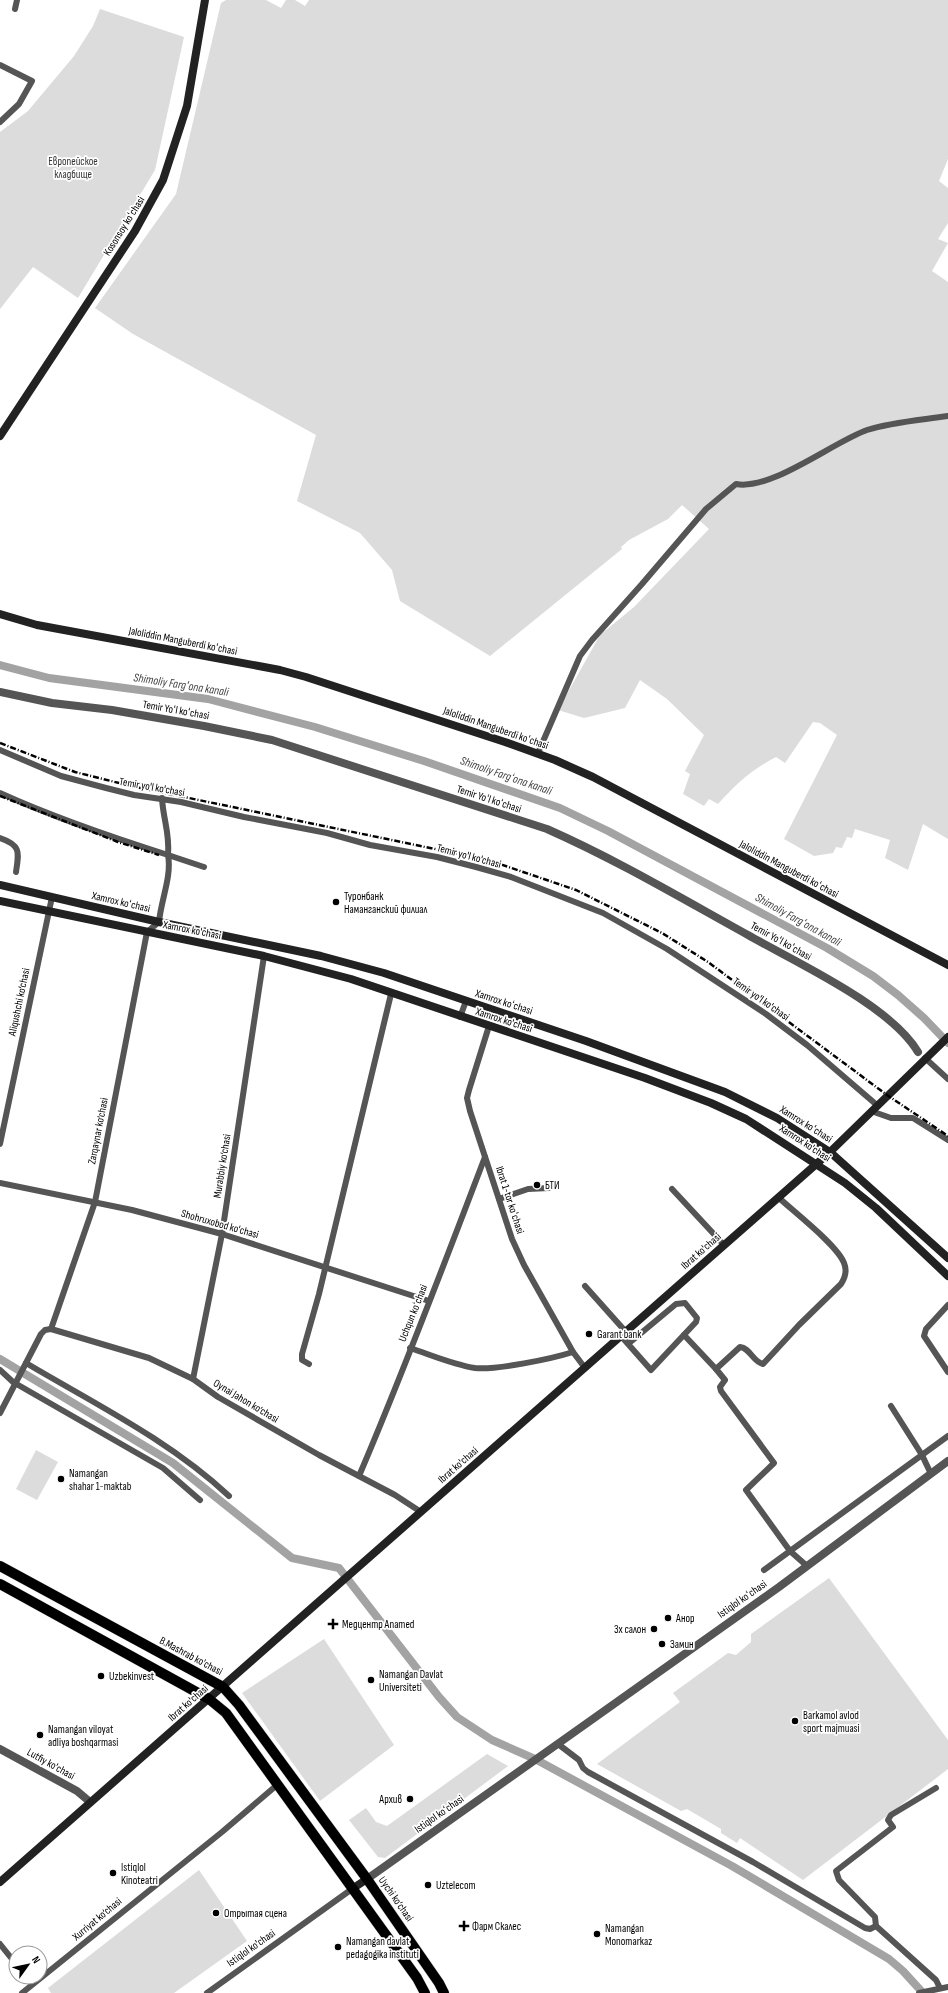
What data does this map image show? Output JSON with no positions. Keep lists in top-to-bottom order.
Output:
{
  "streets": {
    "main road": [
      "Kosonsoy koʻchasi",
      "Jaloliddin Manguberdi koʻchasi",
      "Xamrox koʻchasi",
      "Xamrox ko'chasi",
      "Ibrat ko'chasi",
      "B.Mashrab ko'chasi",
      "Uychi ko’chasi",
      "Istiqlol ko'chasi"
    ],
    "street": [
      "Temir Yoʻl koʻchasi",
      "Temir yo'l ko'chasi",
      "Aliqushchi ko‘chasi",
      "Zarqaynar ko‘chasi",
      "Murabbiy ko‘chasi",
      "Ibrat 1-tor koʻchasi",
      "Shohruxobod ko'chasi",
      "Uchqun koʻchasi",
      "Oynai Jahon ko‘chasi",
      "Istiqlol koʻchasi",
      "Lutfiy ko'chasi",
      "Xurriyat ko‘chasi"
    ]
  },
  "crossings": [
    ["Temir yo'l ko'chasi", "Ibrat ko'chasi"],
    ["Xamrox koʻchasi", "Aliqushchi ko‘chasi"],
    ["Xamrox koʻchasi", "Ibrat ko'chasi"],
    ["Xamrox ko'chasi", "Aliqushchi ko‘chasi"],
    ["Xamrox ko'chasi", "Zarqaynar ko‘chasi"],
    ["Xamrox ko'chasi", "Murabbiy ko‘chasi"],
    ["Xamrox ko'chasi", "Ibrat 1-tor koʻchasi"],
    ["Xamrox ko'chasi", "Ibrat ko'chasi"],
    ["Zarqaynar ko‘chasi", "Shohruxobod ko'chasi"],
    ["Zarqaynar ko‘chasi", "Oynai Jahon ko‘chasi"],
    ["Murabbiy ko‘chasi", "Shohruxobod ko'chasi"],
    ["Murabbiy ko‘chasi", "Oynai Jahon ko‘chasi"],
    ["Ibrat 1-tor koʻchasi", "Ibrat ko'chasi"],
    ["Ibrat 1-tor koʻchasi", "Uchqun koʻchasi"],
    ["Shohruxobod ko'chasi", "Uchqun koʻchasi"],
    ["Ibrat ko'chasi", "Oynai Jahon ko‘chasi"],
    ["Ibrat ko'chasi", "B.Mashrab ko'chasi"],
    ["Ibrat ko'chasi", "Lutfiy ko'chasi"],
    ["Uchqun koʻchasi", "Oynai Jahon ko‘chasi"],
    ["Istiqlol koʻchasi", "B.Mashrab ko'chasi"],
    ["Istiqlol koʻchasi", "Uychi ko’chasi"],
    ["Istiqlol koʻchasi", "Istiqlol ko'chasi"],
    ["B.Mashrab ko'chasi", "Uychi ko’chasi"],
    ["B.Mashrab ko'chasi", "Istiqlol ko'chasi"],
    ["Uychi ko’chasi", "Istiqlol ko'chasi"]
  ],
  "water": ["Shimoliy Fargʻona kanali"],
  "parks": ["Европейское кладбище"],
  "places": {
    "other": [
      "Туронбанк Наманганский филиал",
      "БТИ",
      "Garant bank",
      "Namangan shahar 1-maktab",
      "Анор",
      "3х салон",
      "Замин",
      "Uzbekinvest",
      "Namangan Davlat Universiteti",
      "Barkamol avlod sport majmuasi",
      "Namangan viloyat adliya boshqarmasi",
      "Архив",
      "Istiqlol Kinoteatri",
      "Uztelecom",
      "Отрытая сцена",
      "Namangan Monomarkaz",
      "Namangan davlat pedagogika instituti"
    ],
    "health": ["Медцентр Anamed", "Фарм Скалес"]
  },
  "north": "top right"
}
